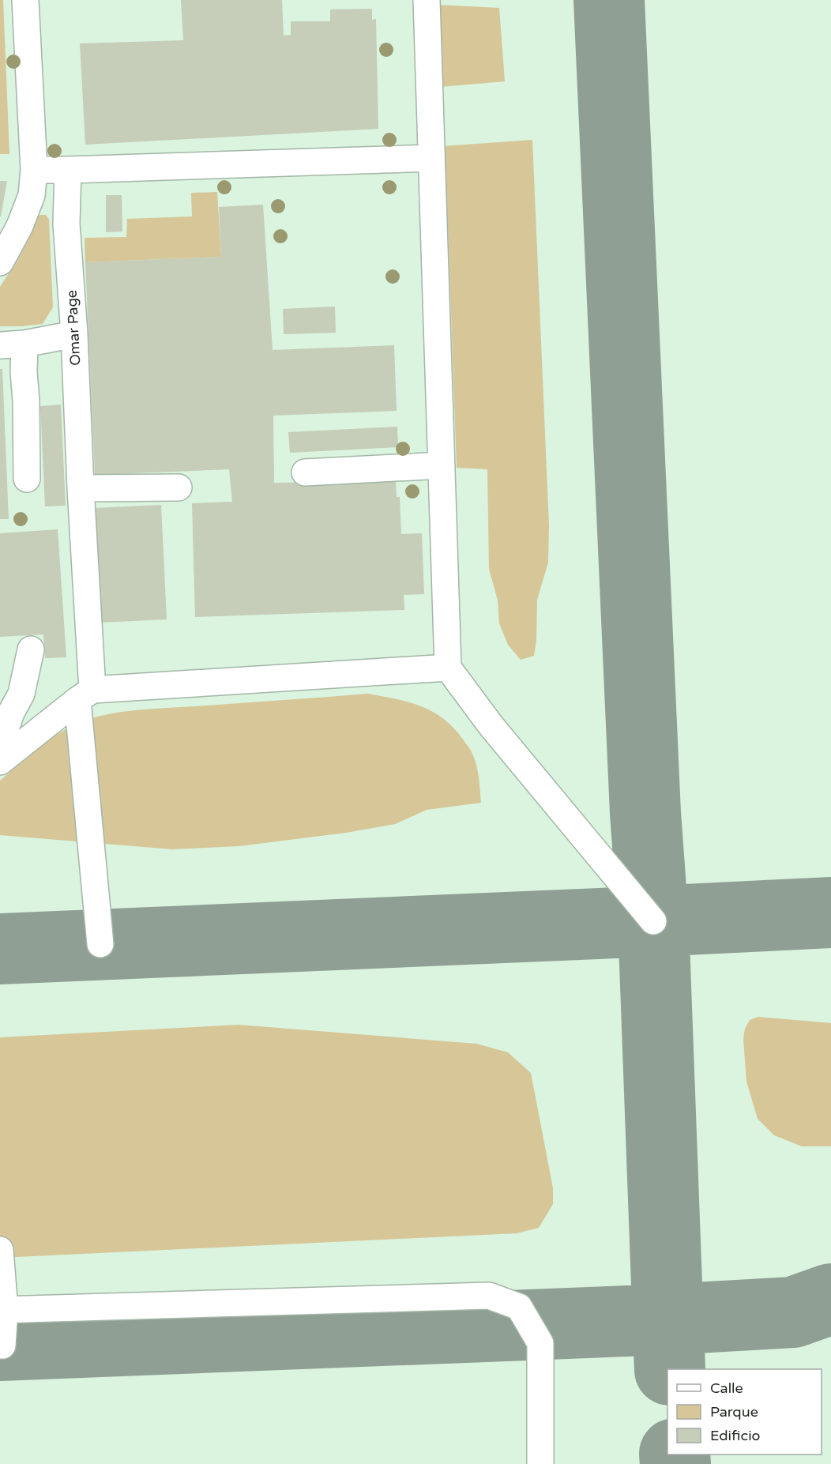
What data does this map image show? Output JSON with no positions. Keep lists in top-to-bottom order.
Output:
{
  "streets": {
    "lane": ["Omar Page"]
  },
  "legend": ["Calle", "Parque", "Edificio"]
}
